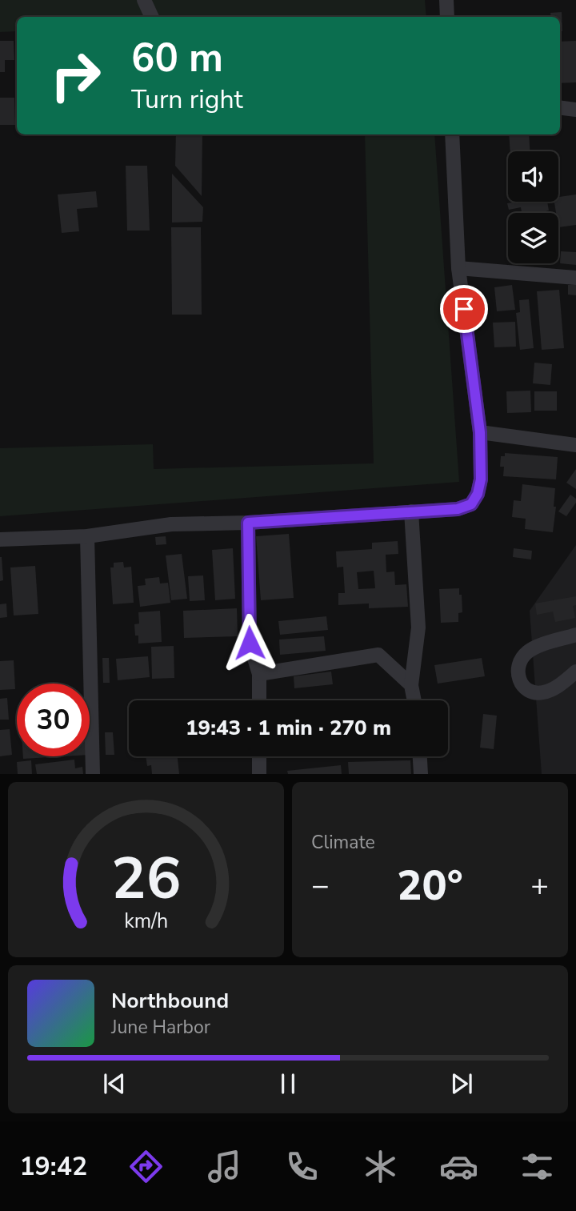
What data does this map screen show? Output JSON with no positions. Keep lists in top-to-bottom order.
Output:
{
  "page": {
    "turn": ["60 m", "Turn right"],
    "limit": "30",
    "trip": "19:43 · 1 min · 270 m",
    "tile": "Climate",
    "heat": ["−", "20°", "+"],
    "song": ["Northbound", "June Harbor"],
    "tabs": "19:42",
    "gauge": ["26", "km/h"]
  }
}
